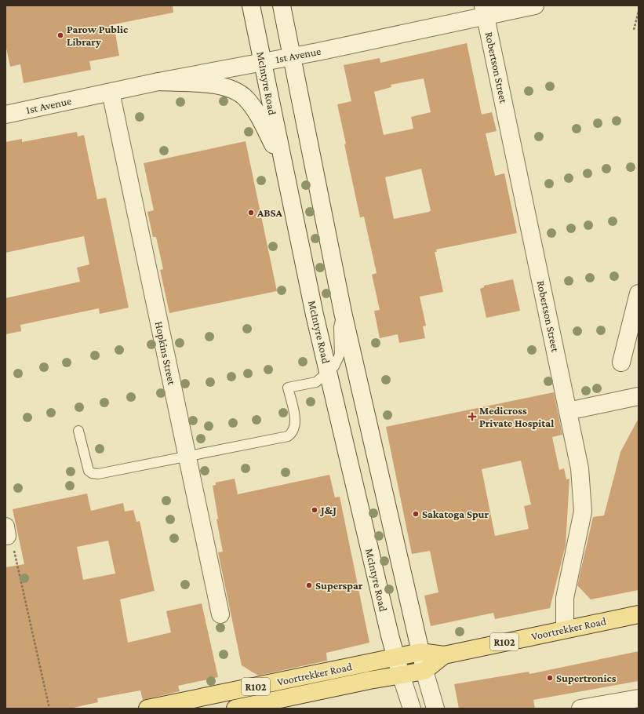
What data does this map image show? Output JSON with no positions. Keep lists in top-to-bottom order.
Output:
{
  "streets": {
    "main road": ["Voortrekker Road", "R102"],
    "street": [
      "1st Avenue",
      "Robertson Street",
      "McIntyre Road",
      "Hopkins Street"
    ]
  },
  "crossings": [
    ["1st Avenue", "Robertson Street"],
    ["1st Avenue", "McIntyre Road"],
    ["1st Avenue", "Hopkins Street"],
    ["Robertson Street", "Voortrekker Road"],
    ["McIntyre Road", "Voortrekker Road"]
  ],
  "places": {
    "other": [
      "Parow Public Library",
      "ABSA",
      "J&J",
      "Sakatoga Spur",
      "Superspar",
      "Supertronics"
    ],
    "health": ["Medicross Private Hospital"]
  }
}
